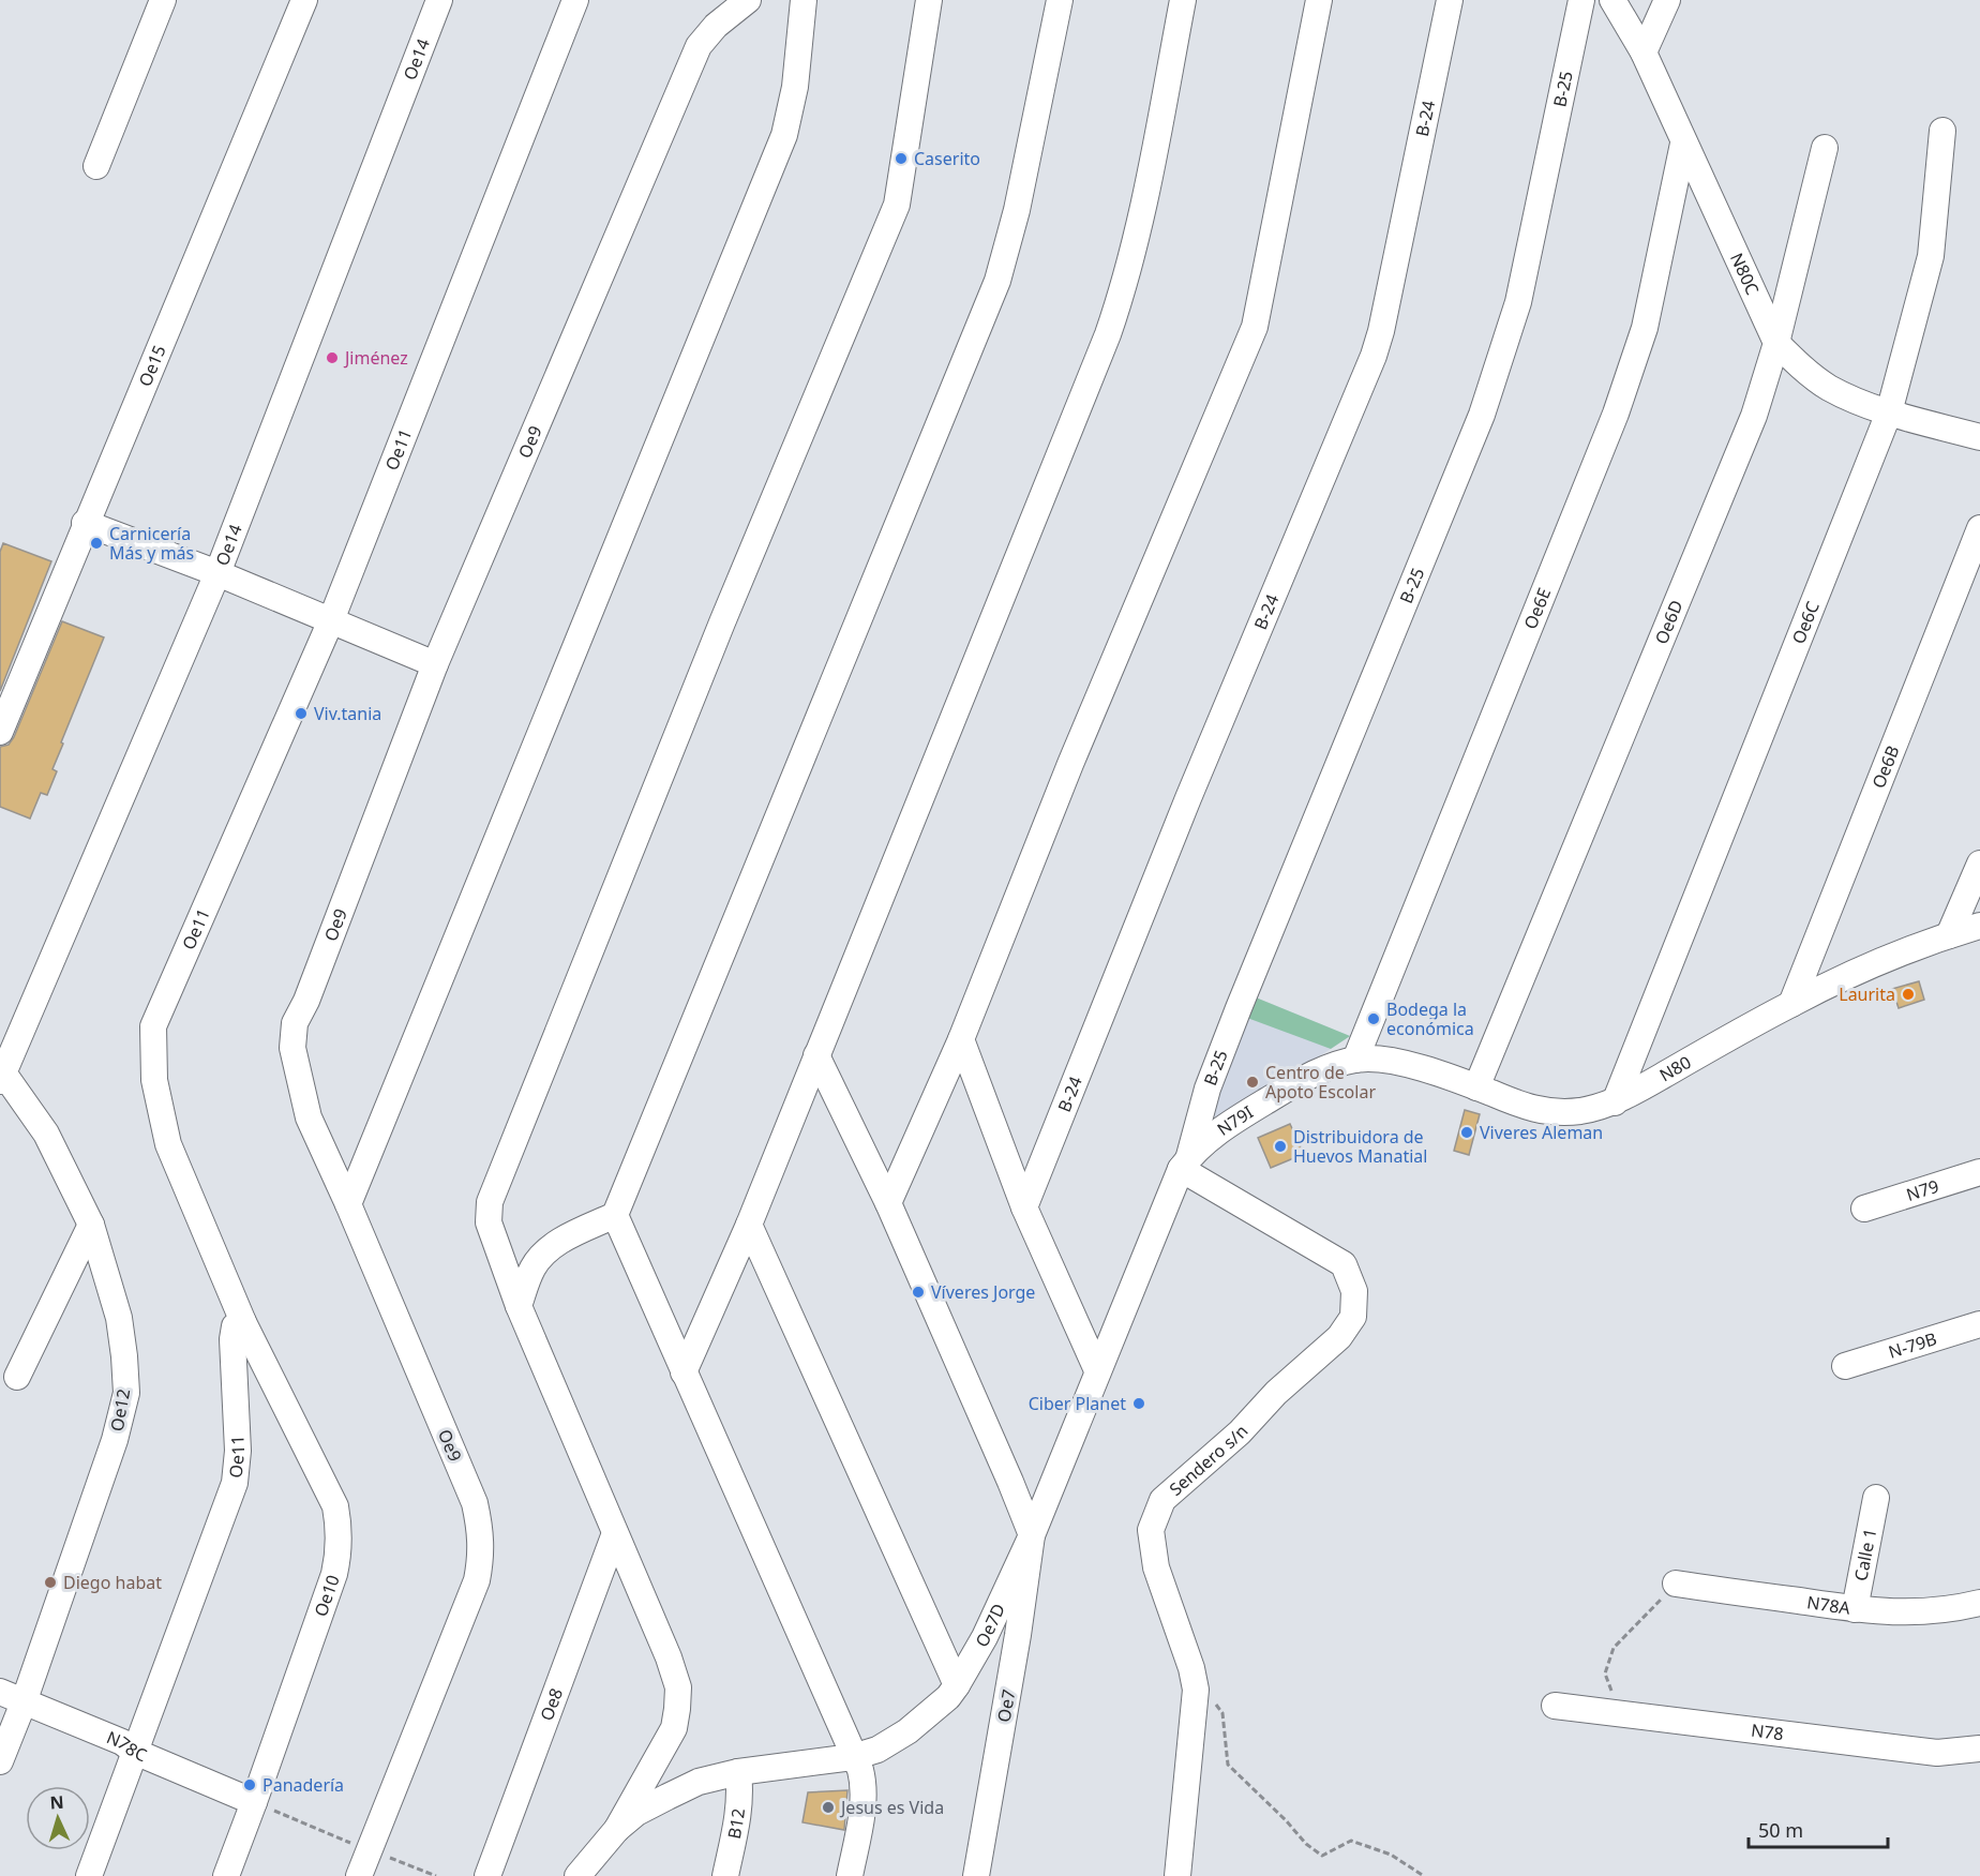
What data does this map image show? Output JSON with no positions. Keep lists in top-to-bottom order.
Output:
{
  "streets": {
    "street": [
      "Oe14",
      "B-25",
      "B-24",
      "N80C",
      "Oe15",
      "Oe9",
      "Oe11",
      "Oe6E",
      "Oe6D",
      "Oe6C",
      "Oe6B",
      "N80",
      "N79I",
      "N79",
      "N-79B",
      "Oe12",
      "Sendero s/n",
      "Calle 1",
      "Oe10",
      "N78A",
      "Oe7D",
      "Oe8",
      "Oe7",
      "N78",
      "N78C",
      "B12"
    ]
  },
  "crossings": [
    ["Oe14", "Oe12"],
    ["B-25", "N79I"],
    ["B-25", "Sendero s/n"],
    ["B-25", "Oe7D"],
    ["N80C", "Oe6E"],
    ["N80C", "Oe6D"],
    ["N80C", "Oe6C"],
    ["Oe11", "Oe10"],
    ["Oe11", "N78C"],
    ["Oe6E", "N80"],
    ["Oe6E", "N79I"],
    ["Oe6D", "N80"],
    ["Oe6C", "N80"],
    ["Oe6B", "N80"],
    ["N80", "N79I"],
    ["N79I", "Sendero s/n"],
    ["N79I", "Oe7D"],
    ["Oe12", "N78C"],
    ["Sendero s/n", "Oe7D"],
    ["Calle 1", "N78A"],
    ["Oe10", "N78C"],
    ["Oe7D", "Oe7"],
    ["Oe7D", "B12"]
  ],
  "places": [
    "Caserito",
    "Jiménez",
    "Carnicería Más y más",
    "Viv.tania",
    "Laurita",
    "Bodega la económica",
    "Centro de Apoto Escolar",
    "Viveres Aleman",
    "Distribuidora de Huevos Manatial",
    "Víveres Jorge",
    "Ciber Planet",
    "Diego habat",
    "Panadería",
    "Jesus es Vida"
  ],
  "scale_bar": "50 m",
  "north": "top"
}
